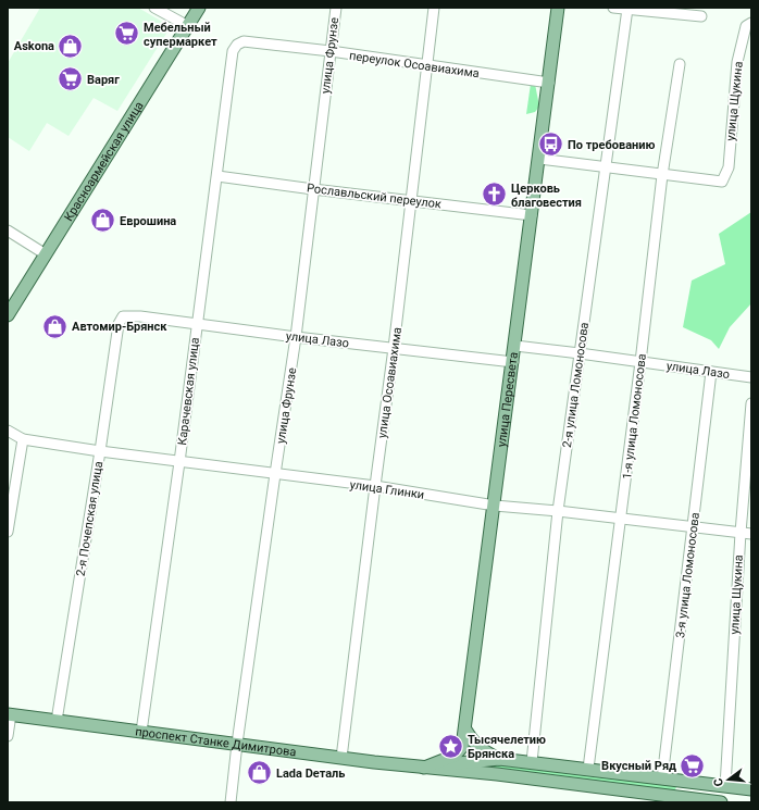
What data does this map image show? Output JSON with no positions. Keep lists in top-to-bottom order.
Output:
{
  "streets": {
    "main road": ["Красноармейская улица", "улица Пересвета", "проспект Станке Димитрова"],
    "street": [
      "улица Фрунзе",
      "переулок Осоавиахима",
      "улица Щукина",
      "Рославльский переулок",
      "улица Лазо",
      "улица Осоавиахима",
      "2-я улица Ломоносова",
      "Карачевская улица",
      "1-я улица Ломоносова",
      "улица Глинки",
      "2-я Почепская улица",
      "3-я улица Ломоносова"
    ]
  },
  "crossings": [
    ["улица Фрунзе", "переулок Осоавиахима"],
    ["улица Фрунзе", "Рославльский переулок"],
    ["улица Фрунзе", "улица Лазо"],
    ["улица Фрунзе", "улица Глинки"],
    ["улица Фрунзе", "проспект Станке Димитрова"],
    ["переулок Осоавиахима", "улица Осоавиахима"],
    ["переулок Осоавиахима", "Карачевская улица"],
    ["переулок Осоавиахима", "улица Пересвета"],
    ["улица Щукина", "1-я улица Ломоносова"],
    ["улица Щукина", "улица Глинки"],
    ["улица Щукина", "проспект Станке Димитрова"],
    ["Рославльский переулок", "улица Осоавиахима"],
    ["Рославльский переулок", "Карачевская улица"],
    ["Рославльский переулок", "улица Пересвета"],
    ["улица Лазо", "улица Осоавиахима"],
    ["улица Лазо", "2-я улица Ломоносова"],
    ["улица Лазо", "Карачевская улица"],
    ["улица Лазо", "улица Пересвета"],
    ["улица Лазо", "1-я улица Ломоносова"],
    ["улица Лазо", "2-я Почепская улица"],
    ["улица Лазо", "3-я улица Ломоносова"],
    ["улица Осоавиахима", "улица Глинки"],
    ["улица Осоавиахима", "проспект Станке Димитрова"],
    ["2-я улица Ломоносова", "улица Глинки"],
    ["2-я улица Ломоносова", "проспект Станке Димитрова"],
    ["Карачевская улица", "улица Глинки"],
    ["Карачевская улица", "проспект Станке Димитрова"],
    ["улица Пересвета", "улица Глинки"],
    ["улица Пересвета", "проспект Станке Димитрова"],
    ["1-я улица Ломоносова", "улица Глинки"],
    ["1-я улица Ломоносова", "проспект Станке Димитрова"],
    ["улица Глинки", "2-я Почепская улица"],
    ["улица Глинки", "3-я улица Ломоносова"],
    ["2-я Почепская улица", "проспект Станке Димитрова"],
    ["3-я улица Ломоносова", "проспект Станке Димитрова"]
  ],
  "places": {
    "supermarket": ["Мебельный супермаркет", "Варяг", "Вкусный Ряд"],
    "shop": [
      "Askona",
      "Еврошина",
      "Автомир-Брянск",
      "Lada Dеталь"
    ],
    "bus stop": ["По требованию"],
    "church": ["Церковь благовестия"],
    "place": ["Тысячелетию Брянска"]
  },
  "north": "left"
}
